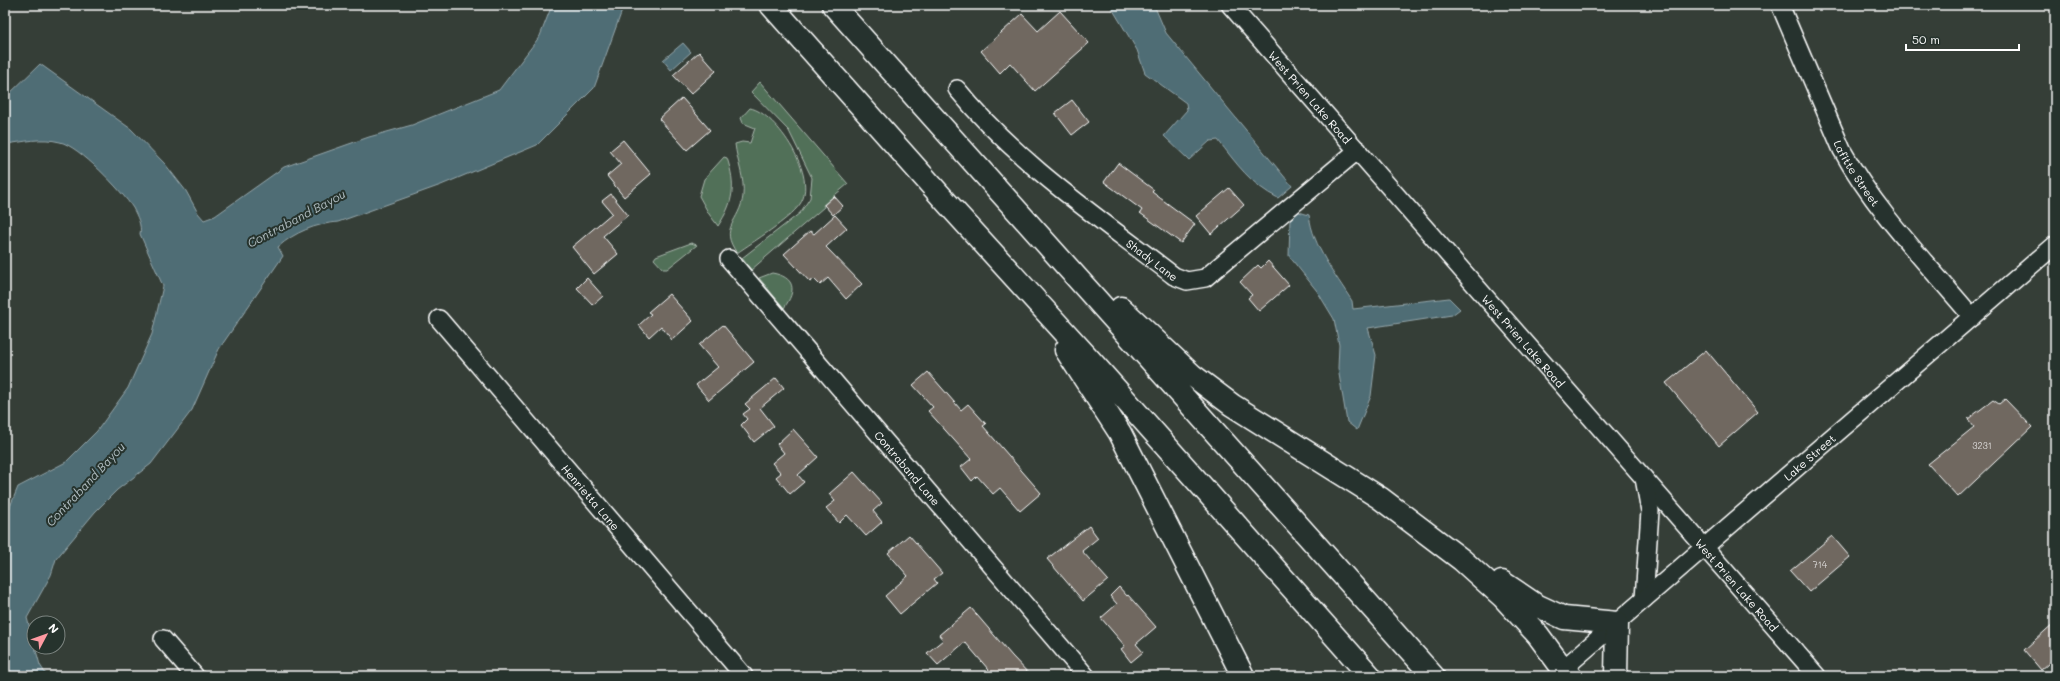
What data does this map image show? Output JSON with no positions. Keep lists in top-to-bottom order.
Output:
{
  "streets": {
    "street": [
      "West Prien Lake Road",
      "Lafitte Street",
      "Shady Lane",
      "Lake Street",
      "Contraband Lane",
      "Henrietta Lane"
    ]
  },
  "crossings": [
    ["West Prien Lake Road", "Shady Lane"],
    ["West Prien Lake Road", "Lake Street"],
    ["Lafitte Street", "Lake Street"]
  ],
  "water": ["Contraband Bayou"],
  "house_numbers": ["3231", "714"],
  "scale_bar": "50 m",
  "north": "top right"
}
